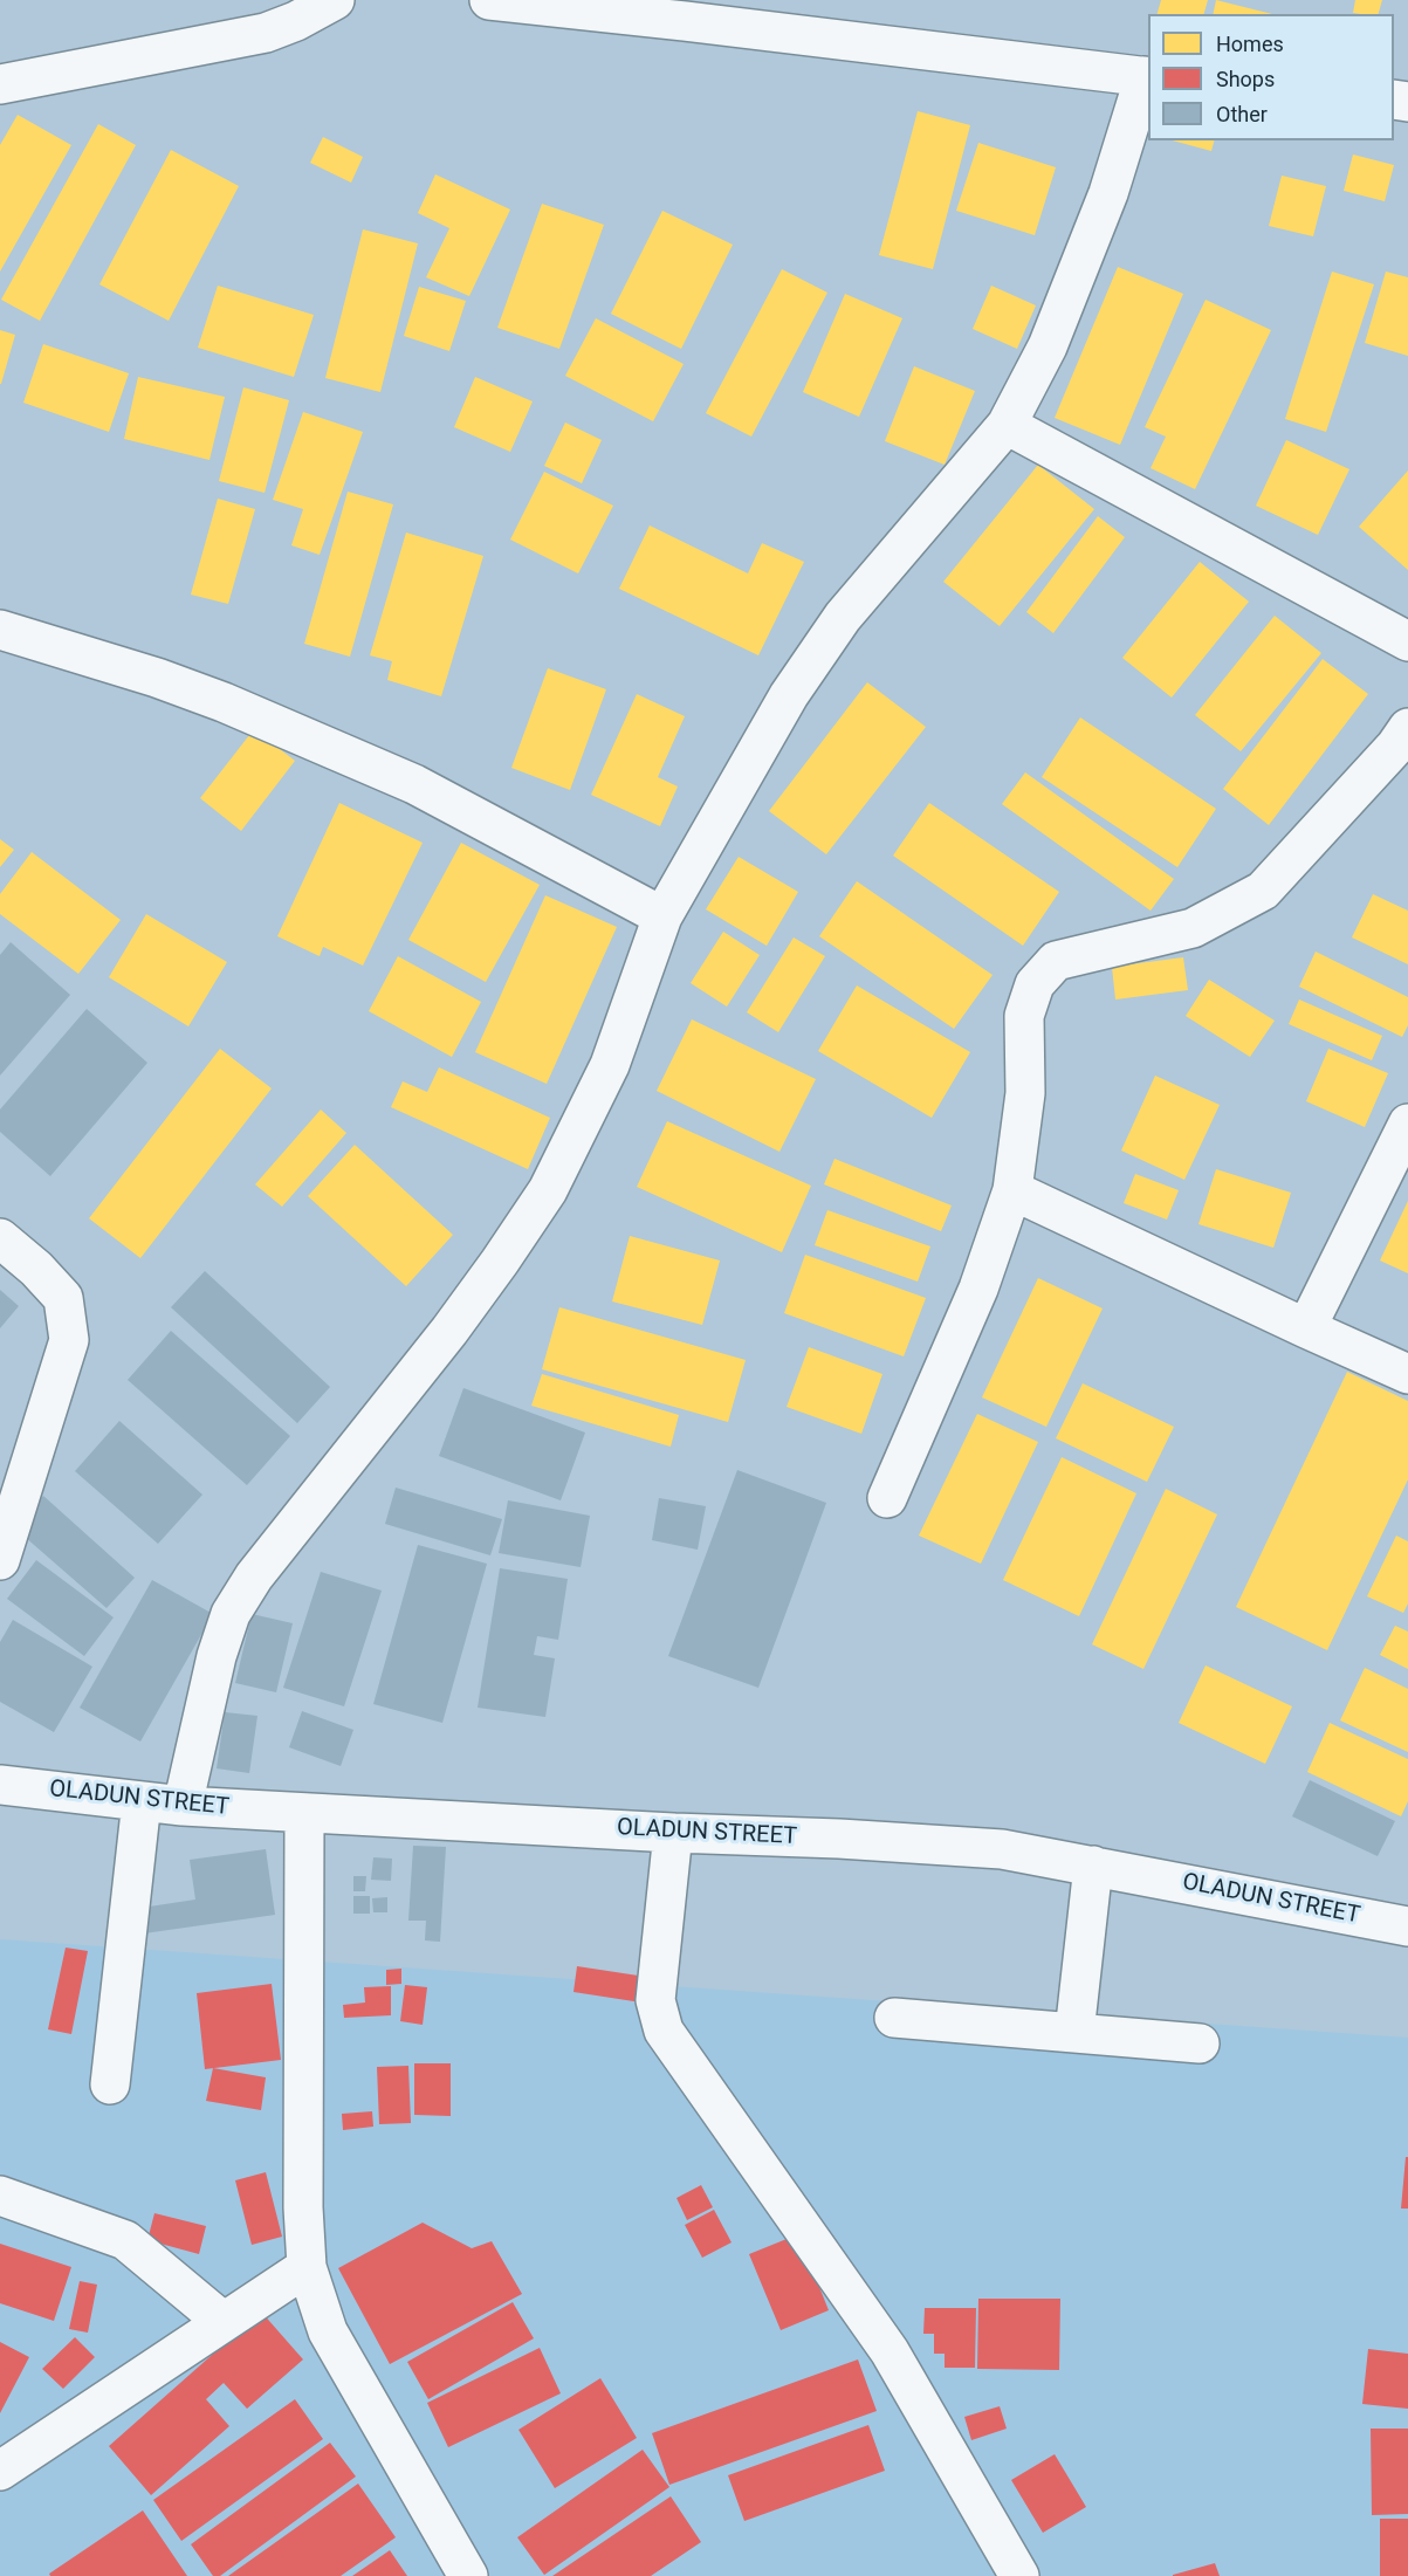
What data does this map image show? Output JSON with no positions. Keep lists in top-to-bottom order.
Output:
{
  "streets": {
    "street": ["OLADUN STREET"]
  },
  "legend": ["Homes", "Shops", "Other"]
}
